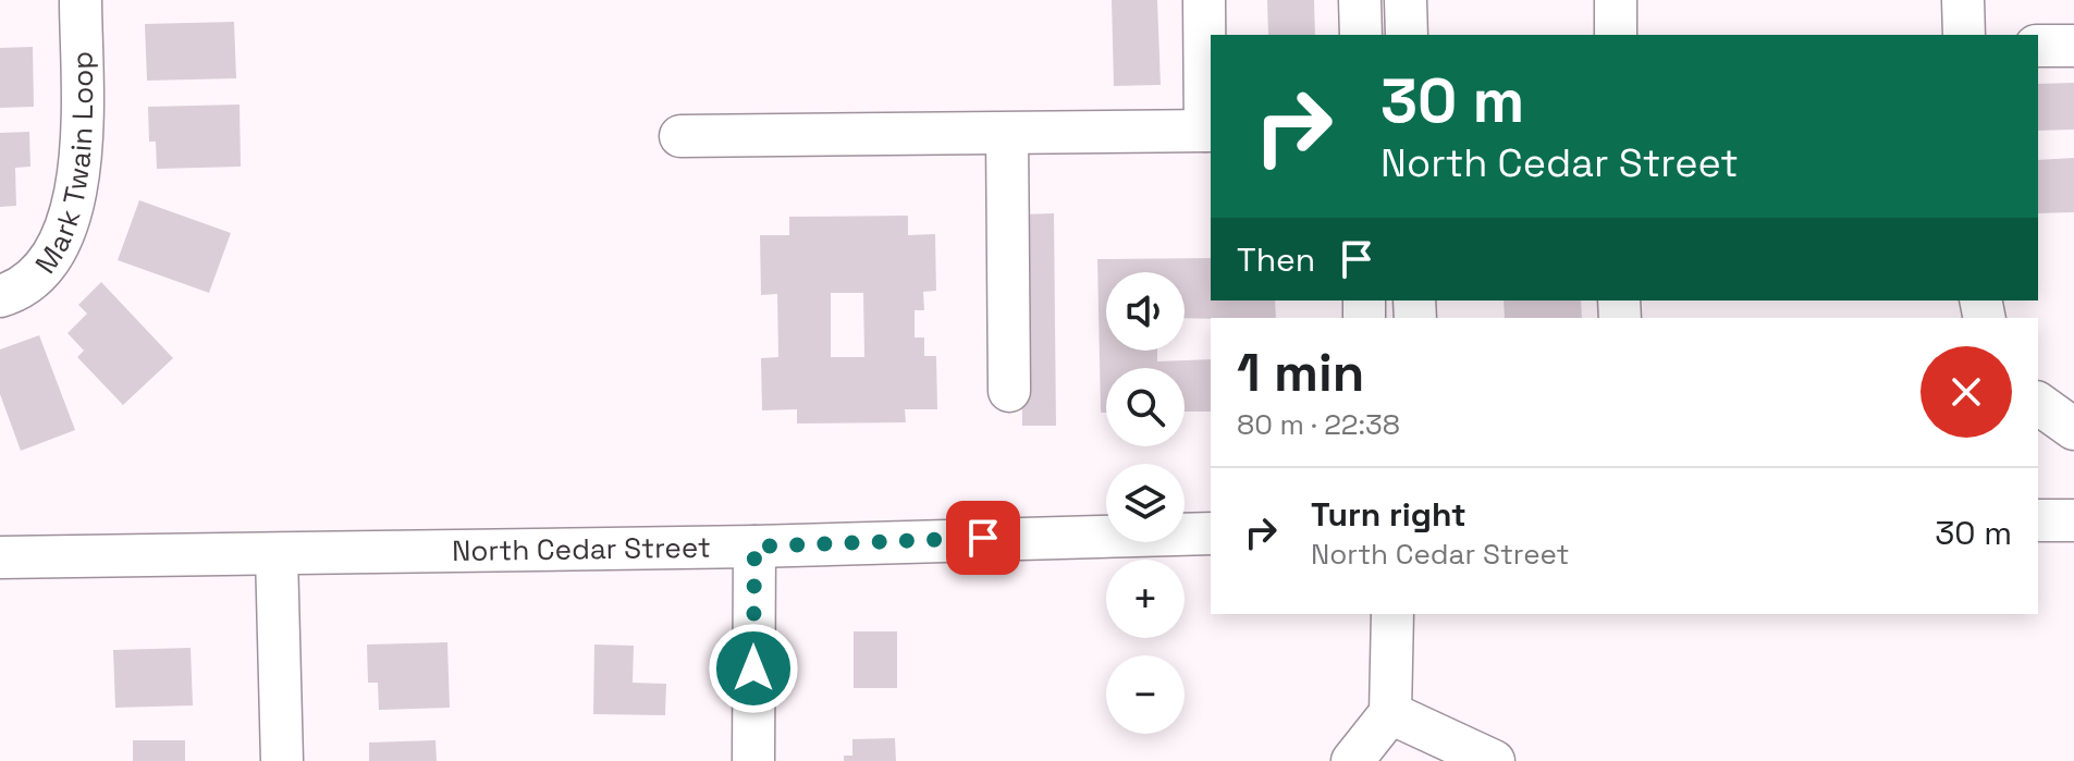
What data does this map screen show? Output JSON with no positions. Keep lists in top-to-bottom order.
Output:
{
  "streets": {
    "street": ["Mark Twain Loop", "North Cedar Street"]
  },
  "page": {
    "turn": ["30 m", "North Cedar Street"],
    "then": "Then",
    "map_buttons": ["+", "−"],
    "heading": ["1 min", "80 m · 22:38"],
    "list": [
      {
        "name": "Turn right",
        "note": "North Cedar Street",
        "value": "30 m"
      }
    ]
  }
}
